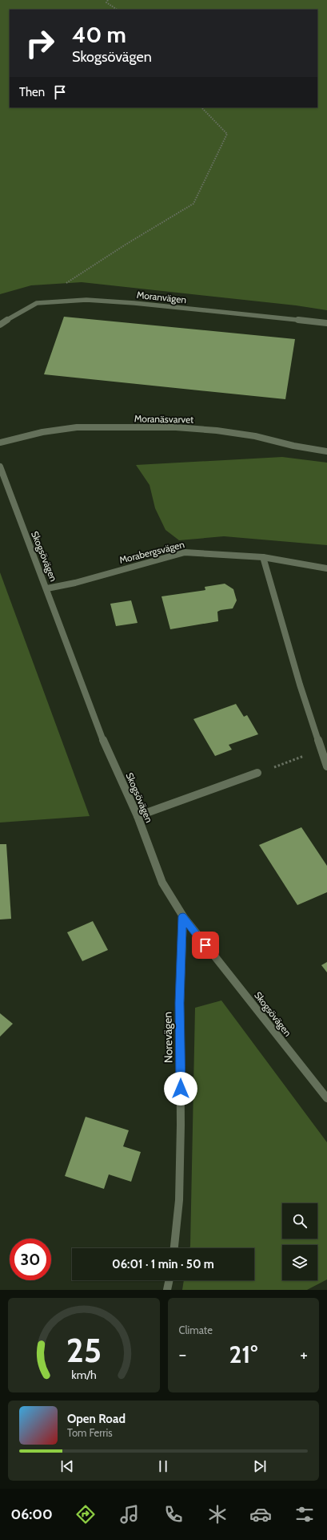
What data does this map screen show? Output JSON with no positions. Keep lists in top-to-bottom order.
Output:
{
  "streets": {
    "street": [
      "Moranvägen",
      "Moranäsvarvet",
      "Morabergsvägen",
      "Skogsövägen",
      "Norevägen"
    ]
  },
  "crossings": [
    ["Morabergsvägen", "Skogsövägen"],
    ["Skogsövägen", "Norevägen"]
  ],
  "page": {
    "turn": ["40 m", "Skogsövägen"],
    "then": "Then",
    "limit": "30",
    "trip": "06:01 · 1 min · 50 m",
    "tile": "Climate",
    "heat": ["−", "21°", "+"],
    "song": ["Open Road", "Tom Ferris"],
    "tabs": "06:00",
    "gauge": ["25", "km/h"]
  }
}
